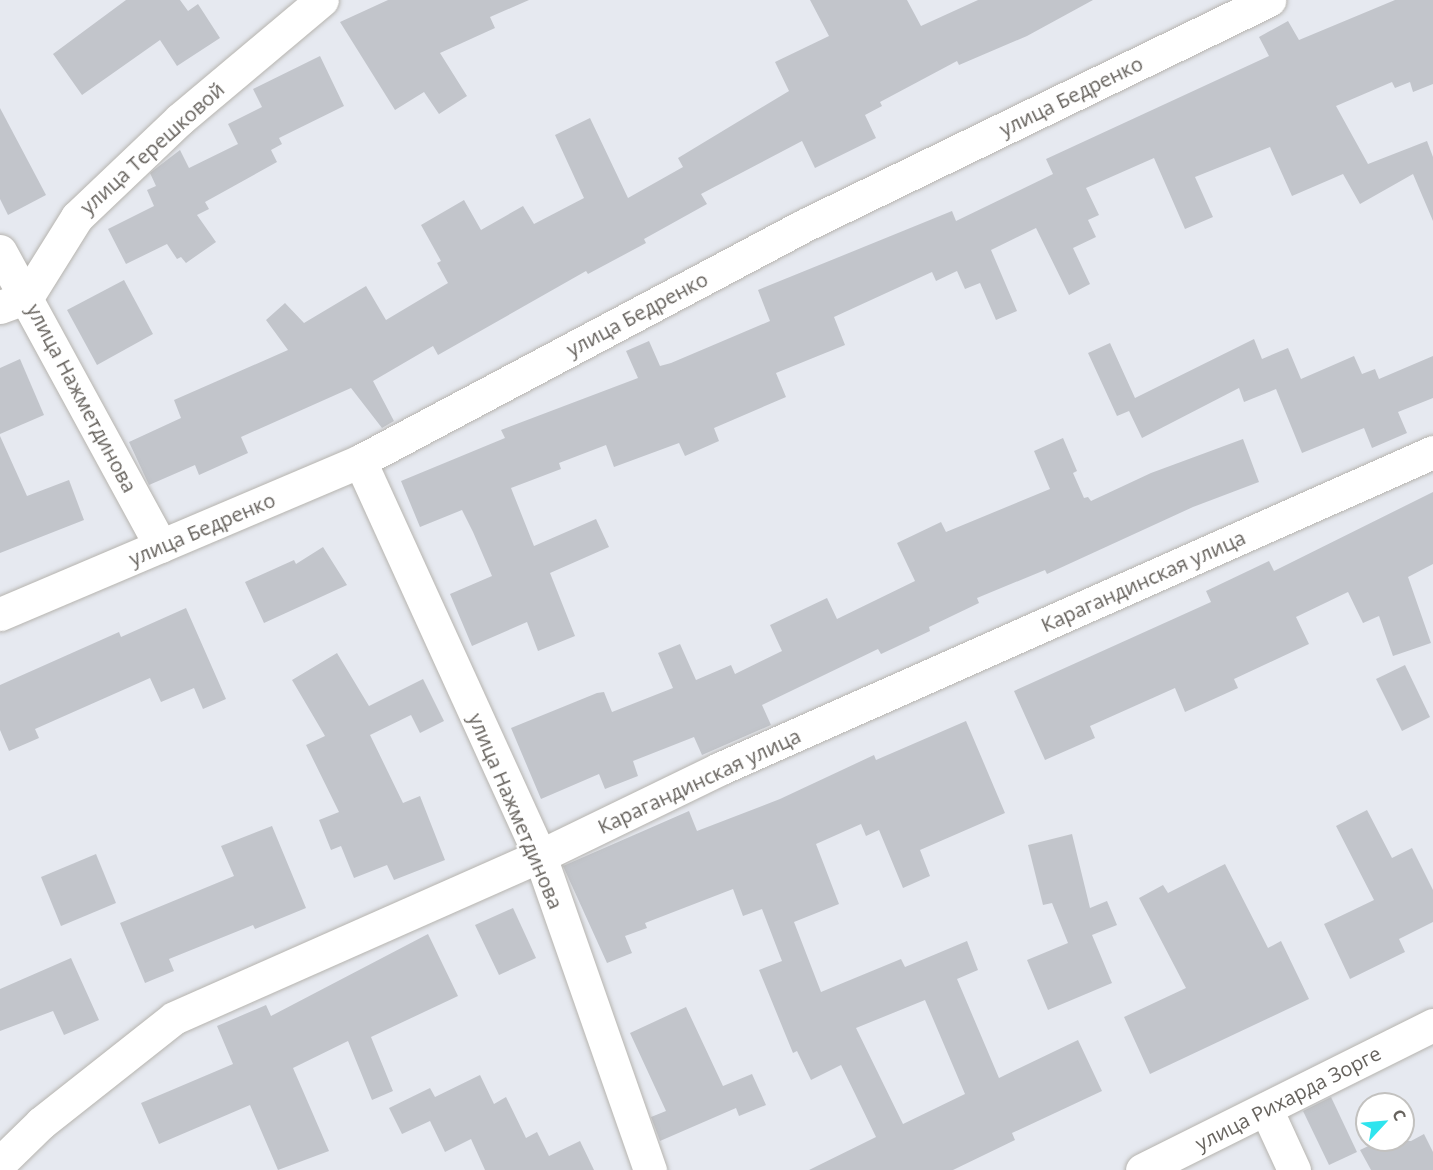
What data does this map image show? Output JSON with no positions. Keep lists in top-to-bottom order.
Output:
{
  "streets": {
    "street": [
      "улица Бедренко",
      "улица Терешковой",
      "улица Нажметдинова",
      "Карагандинская улица",
      "улица Рихарда Зорге"
    ]
  },
  "crossings": [
    ["улица Бедренко", "улица Нажметдинова"],
    ["улица Терешковой", "улица Нажметдинова"],
    ["улица Нажметдинова", "Карагандинская улица"]
  ],
  "north": "top right"
}
